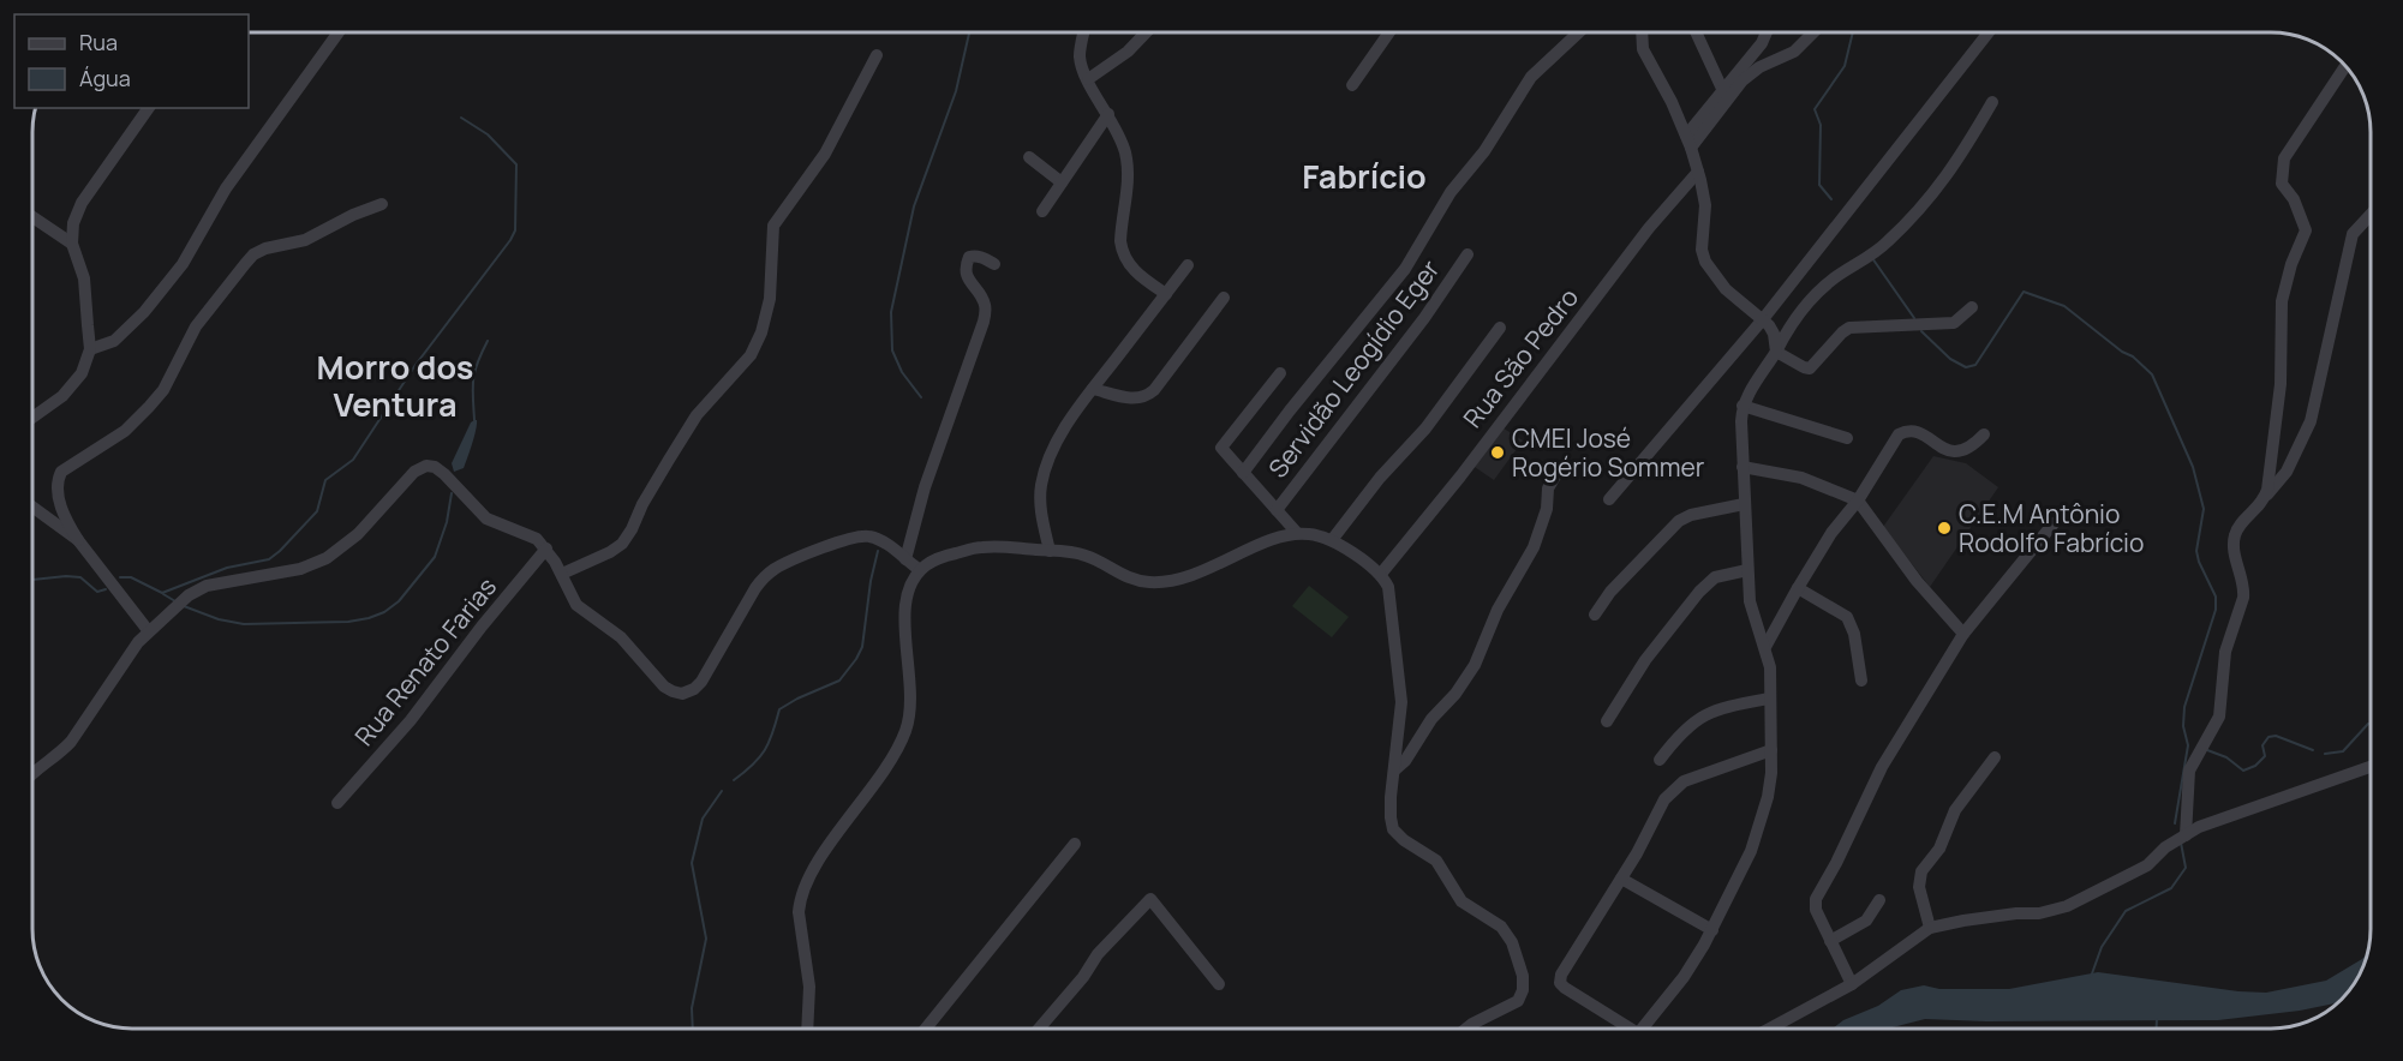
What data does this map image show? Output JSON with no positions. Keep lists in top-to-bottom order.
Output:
{
  "streets": {
    "street": ["Rua São Pedro", "Servidão Leogídio Eger", "Rua Renato Farias"]
  },
  "districts": ["Fabrício", "Morro dos Ventura"],
  "places": ["CMEI José Rogério Sommer", "C.E.M Antônio Rodolfo Fabrício"],
  "legend": ["Rua", "Água"]
}
